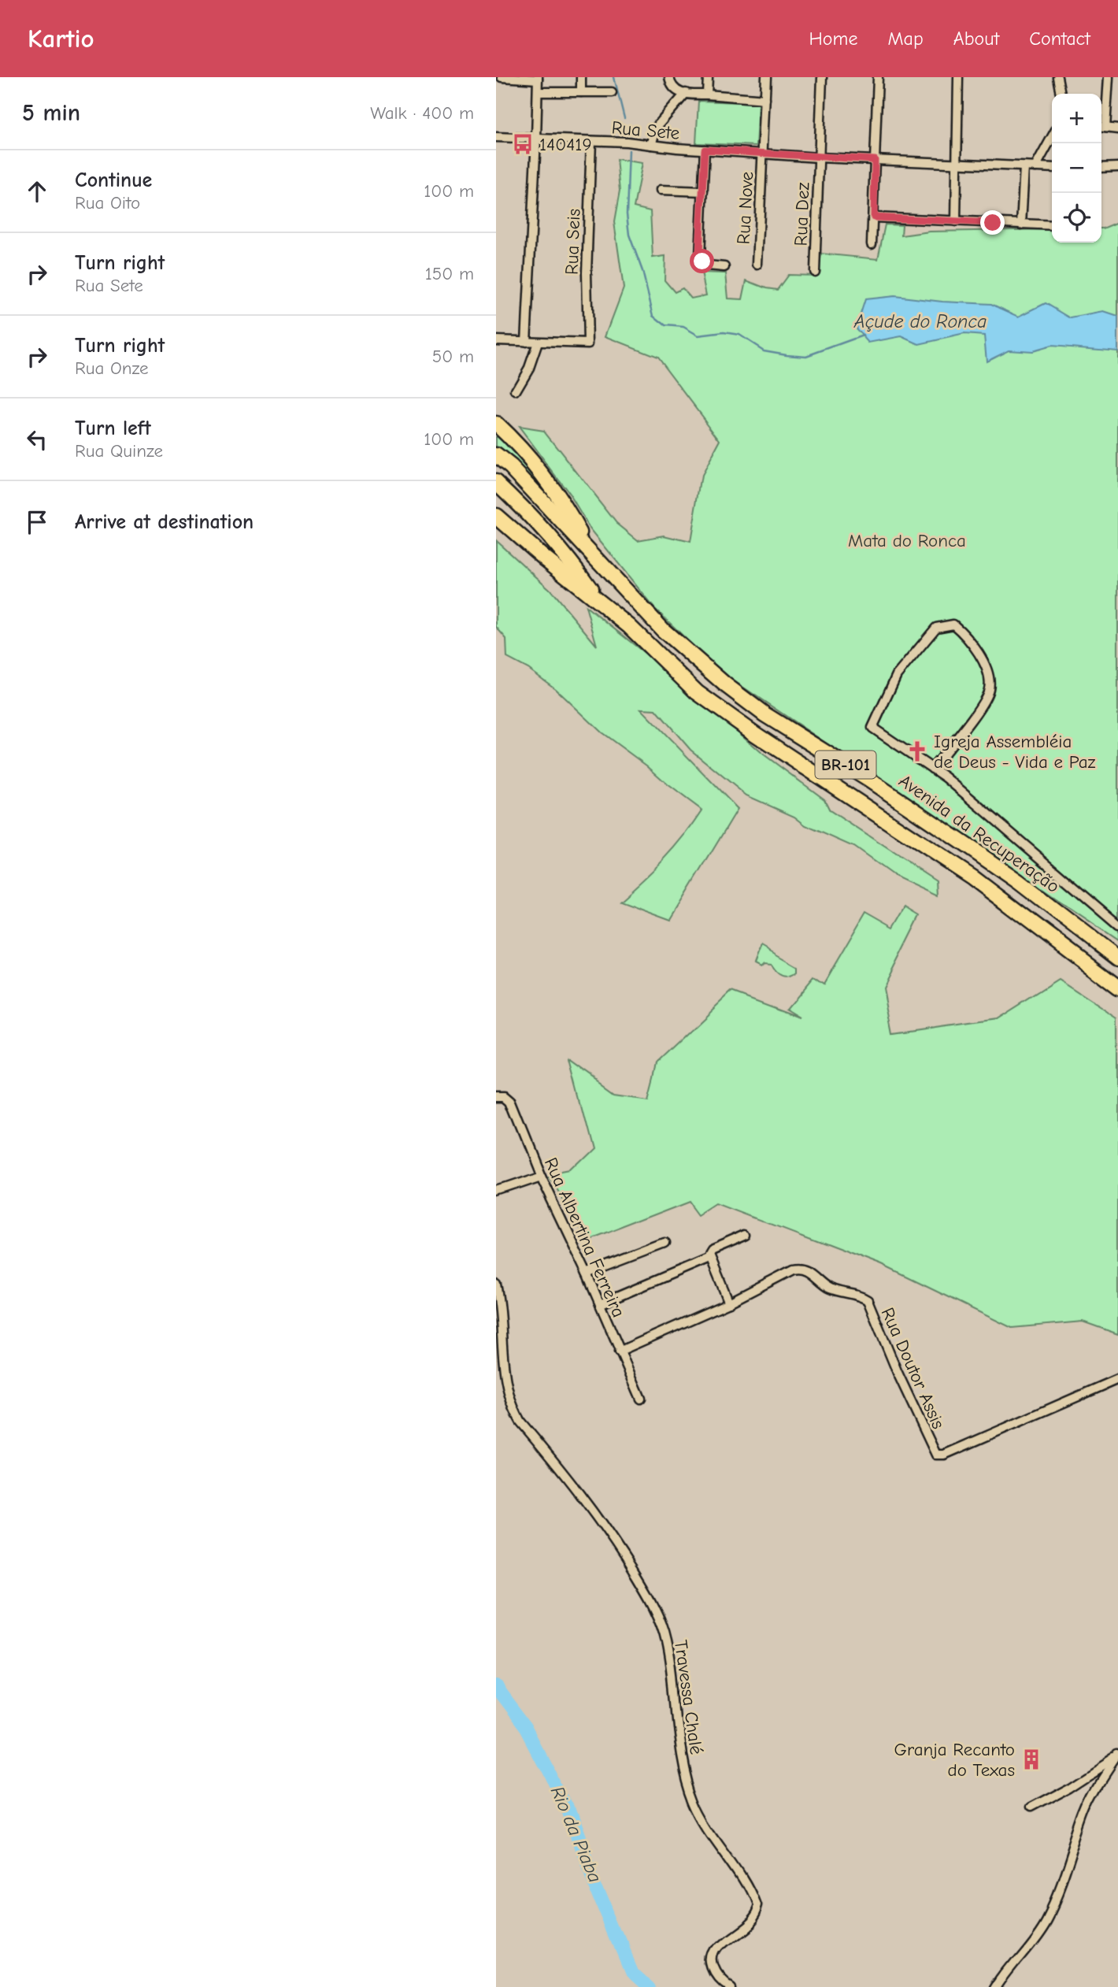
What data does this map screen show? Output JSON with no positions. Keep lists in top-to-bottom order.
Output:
{
  "streets": {
    "highway": ["BR-101", "Avenida da Recuperação"],
    "street": [
      "Rua Sete",
      "Rua Nove",
      "Rua Dez",
      "Rua Seis",
      "Rua Albertina Ferreira",
      "Rua Doutor Assis",
      "Travessa Chalé"
    ]
  },
  "crossings": [
    ["Rua Sete", "Rua Nove"],
    ["Rua Sete", "Rua Dez"],
    ["Rua Sete", "Rua Seis"],
    ["BR-101", "Avenida da Recuperação"]
  ],
  "water": ["Açude do Ronca", "Rio da Piaba"],
  "parks": ["Mata do Ronca"],
  "places": {
    "bus stop": ["140419"],
    "church": ["Igreja Assembléia de Deus - Vida e Paz"],
    "building": ["Granja Recanto do Texas"]
  },
  "page": {
    "header": "Kartio",
    "nav": [
      "Home",
      "Map",
      "About",
      "Contact"
    ],
    "heading": ["5 min", "Walk · 400 m"],
    "map_buttons": ["+", "−"],
    "list": [
      ["Continue", "Rua Oito", "100 m"],
      ["Turn right", "Rua Sete", "150 m"],
      ["Turn right", "Rua Onze", "50 m"],
      ["Turn left", "Rua Quinze", "100 m"],
      "Arrive at destination"
    ]
  }
}
